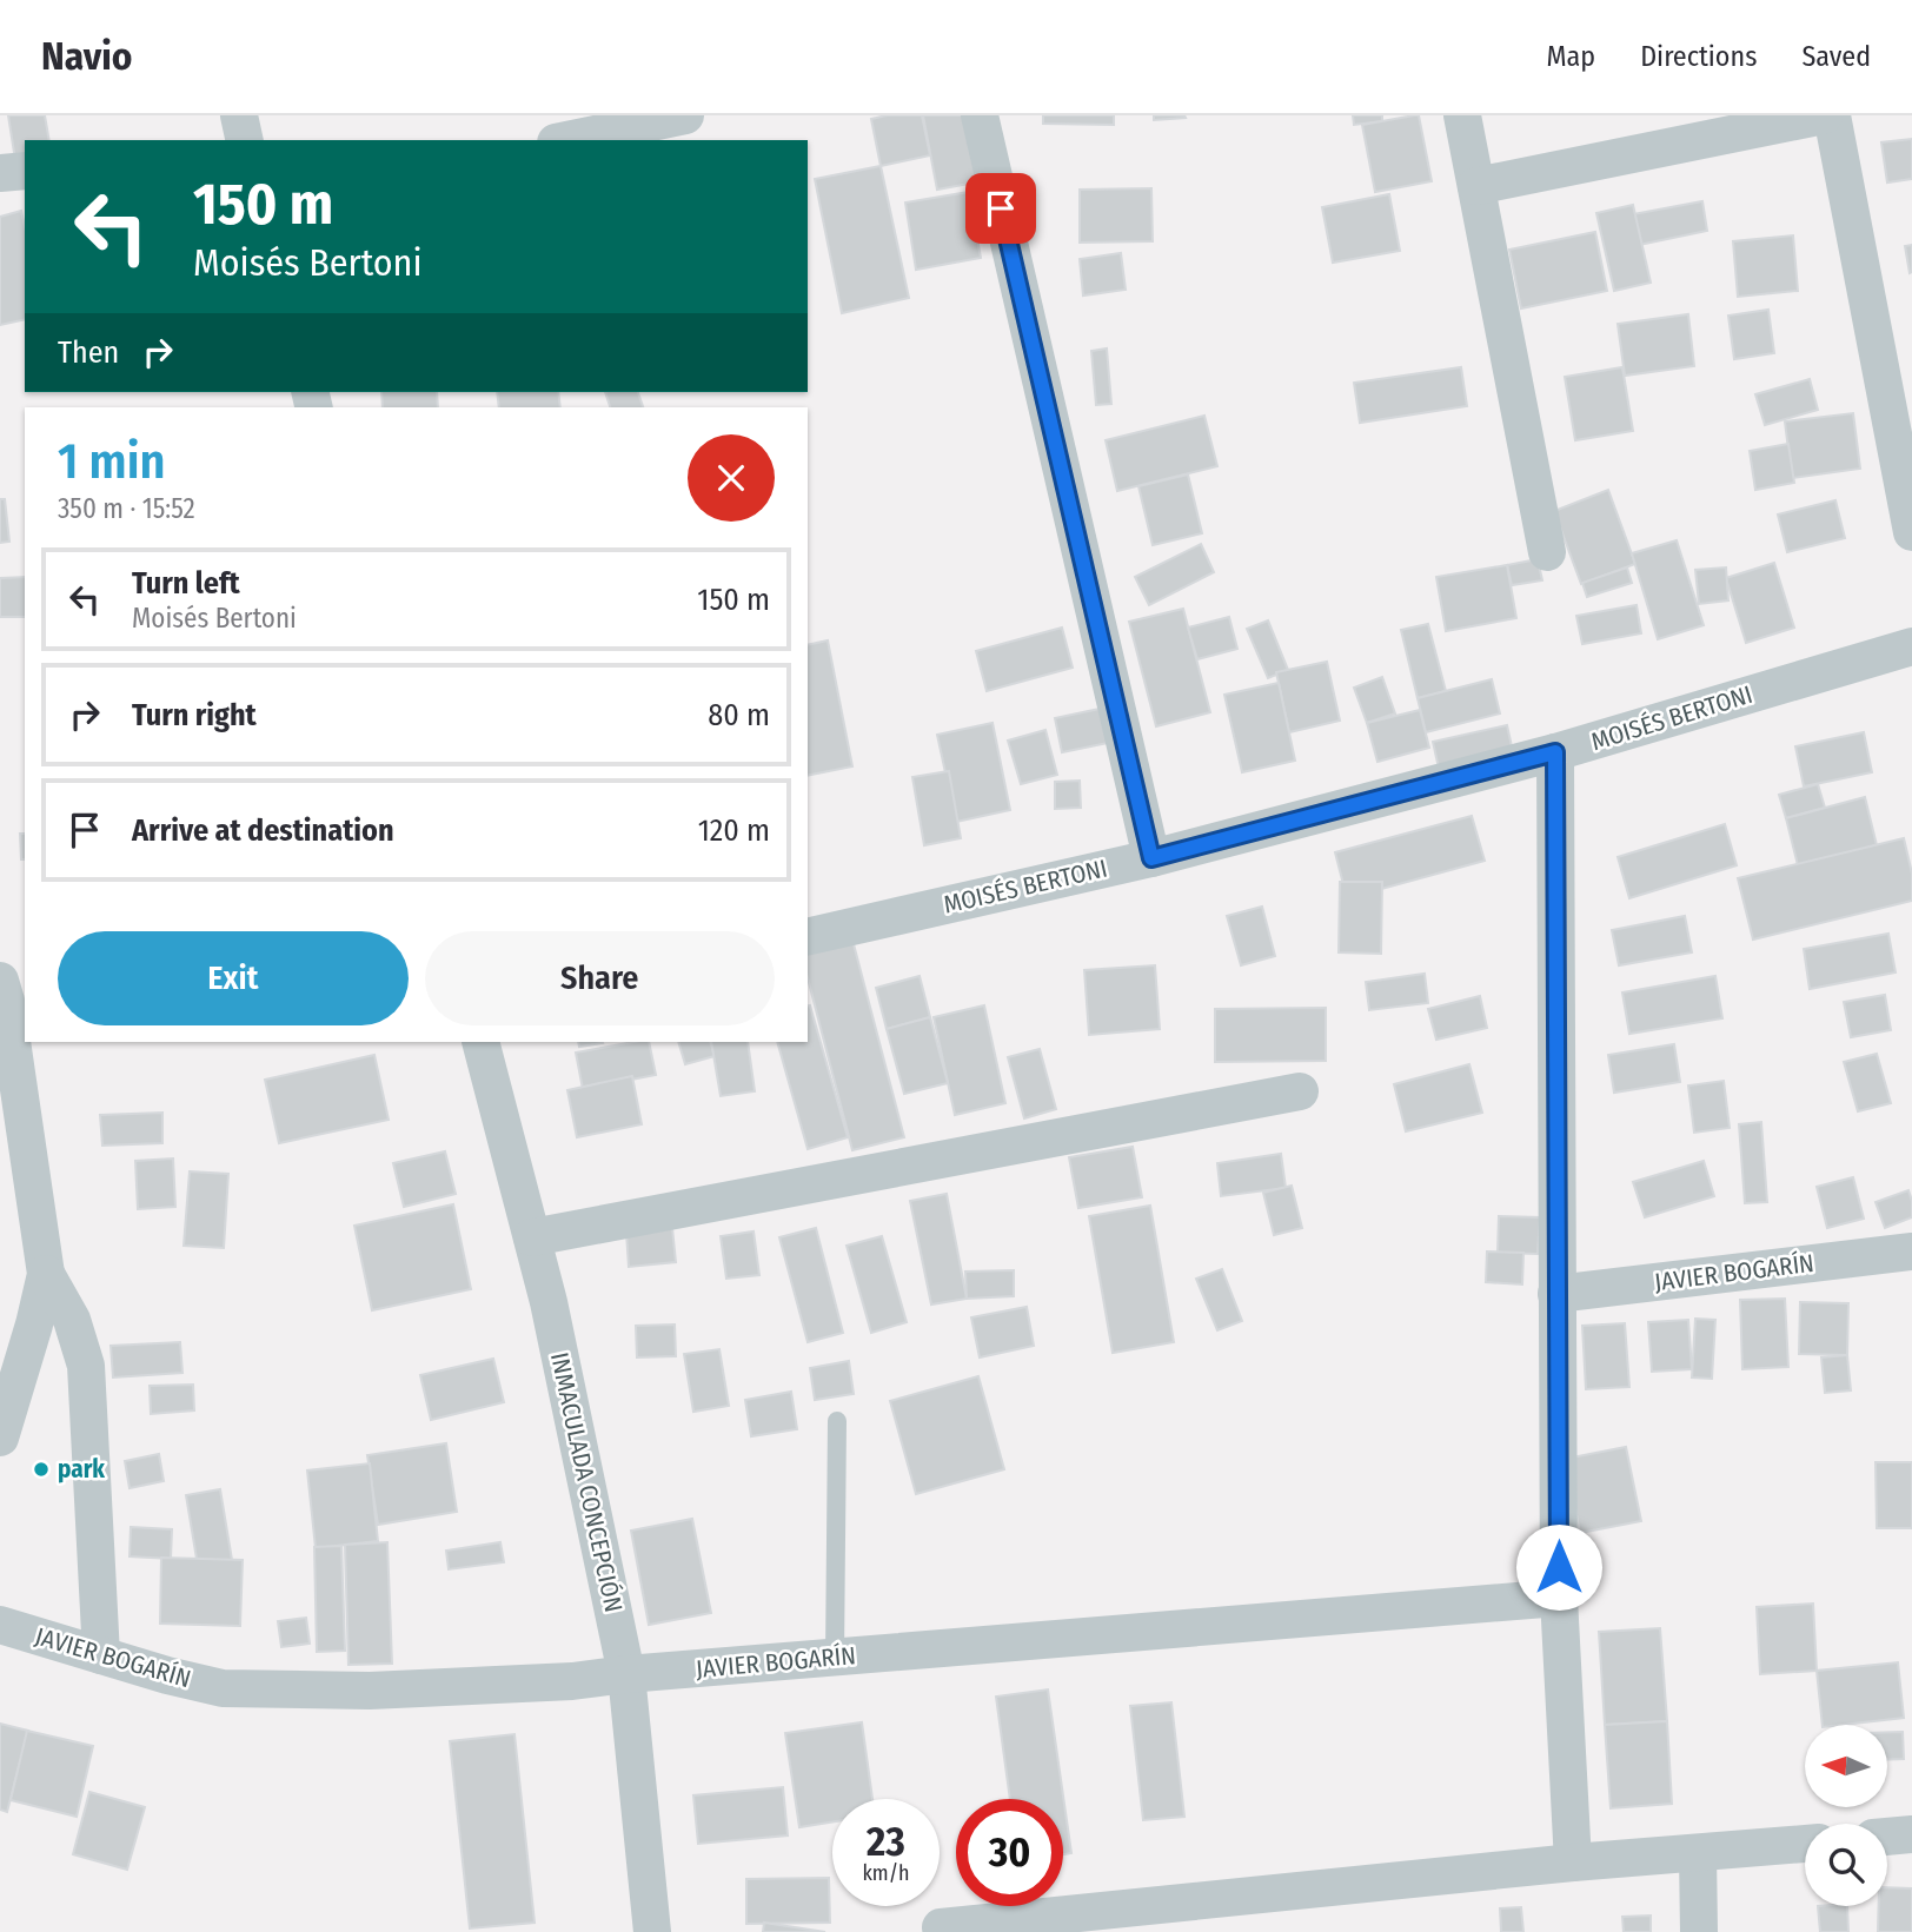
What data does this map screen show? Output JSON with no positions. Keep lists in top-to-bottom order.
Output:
{
  "streets": {
    "street": ["MOISÉS BERTONI", "JAVIER BOGARÍN", "INMACULADA CONCEPCIÓN"]
  },
  "crossings": [
    ["JAVIER BOGARÍN", "INMACULADA CONCEPCIÓN"]
  ],
  "places": ["park"],
  "north": "left",
  "page": {
    "header": "Navio",
    "nav": ["Map", "Directions", "Saved"],
    "turn": ["150 m", "Moisés Bertoni"],
    "then": "Then",
    "heading": ["1 min", "350 m · 15:52"],
    "list": [
      {
        "name": "Turn left",
        "note": "Moisés Bertoni",
        "value": "150 m"
      },
      {
        "name": "Turn right",
        "value": "80 m"
      },
      {
        "name": "Arrive at destination",
        "value": "120 m"
      }
    ],
    "buttons": ["Exit", "Share"],
    "speed": "23 km/h",
    "limit": "30"
  }
}
